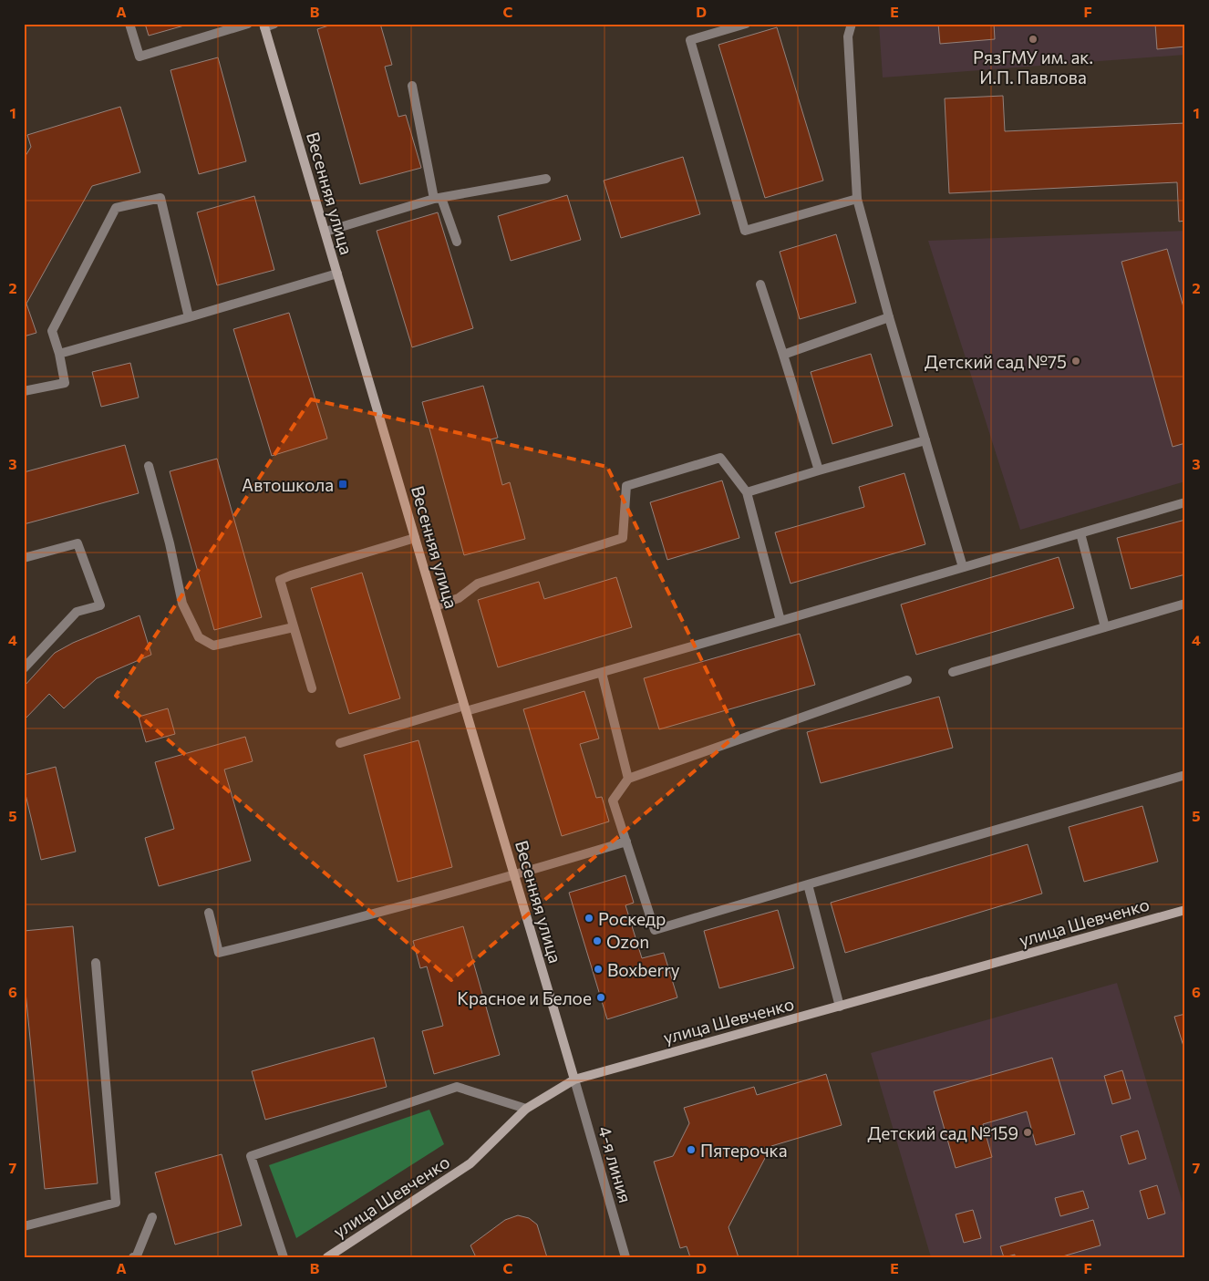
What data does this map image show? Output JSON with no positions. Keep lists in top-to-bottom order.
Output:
{
  "streets": {
    "street": ["Весенняя улица", "улица Шевченко", "4-я линия"]
  },
  "crossings": [
    ["Весенняя улица", "улица Шевченко"],
    ["Весенняя улица", "4-я линия"],
    ["улица Шевченко", "4-я линия"]
  ],
  "places": {
    "other": [
      "РязГМУ им. ак. И.П. Павлова",
      "Детский сад №75",
      "Роскедр",
      "Ozon",
      "Boxberry",
      "Красное и Белое",
      "Детский сад №159",
      "Пятерочка"
    ],
    "transit": ["Автошкола"]
  },
  "grid": {
    "columns": [
      "A",
      "B",
      "C",
      "D",
      "E",
      "F"
    ],
    "rows": [
      "1",
      "2",
      "3",
      "4",
      "5",
      "6",
      "7"
    ]
  }
}
